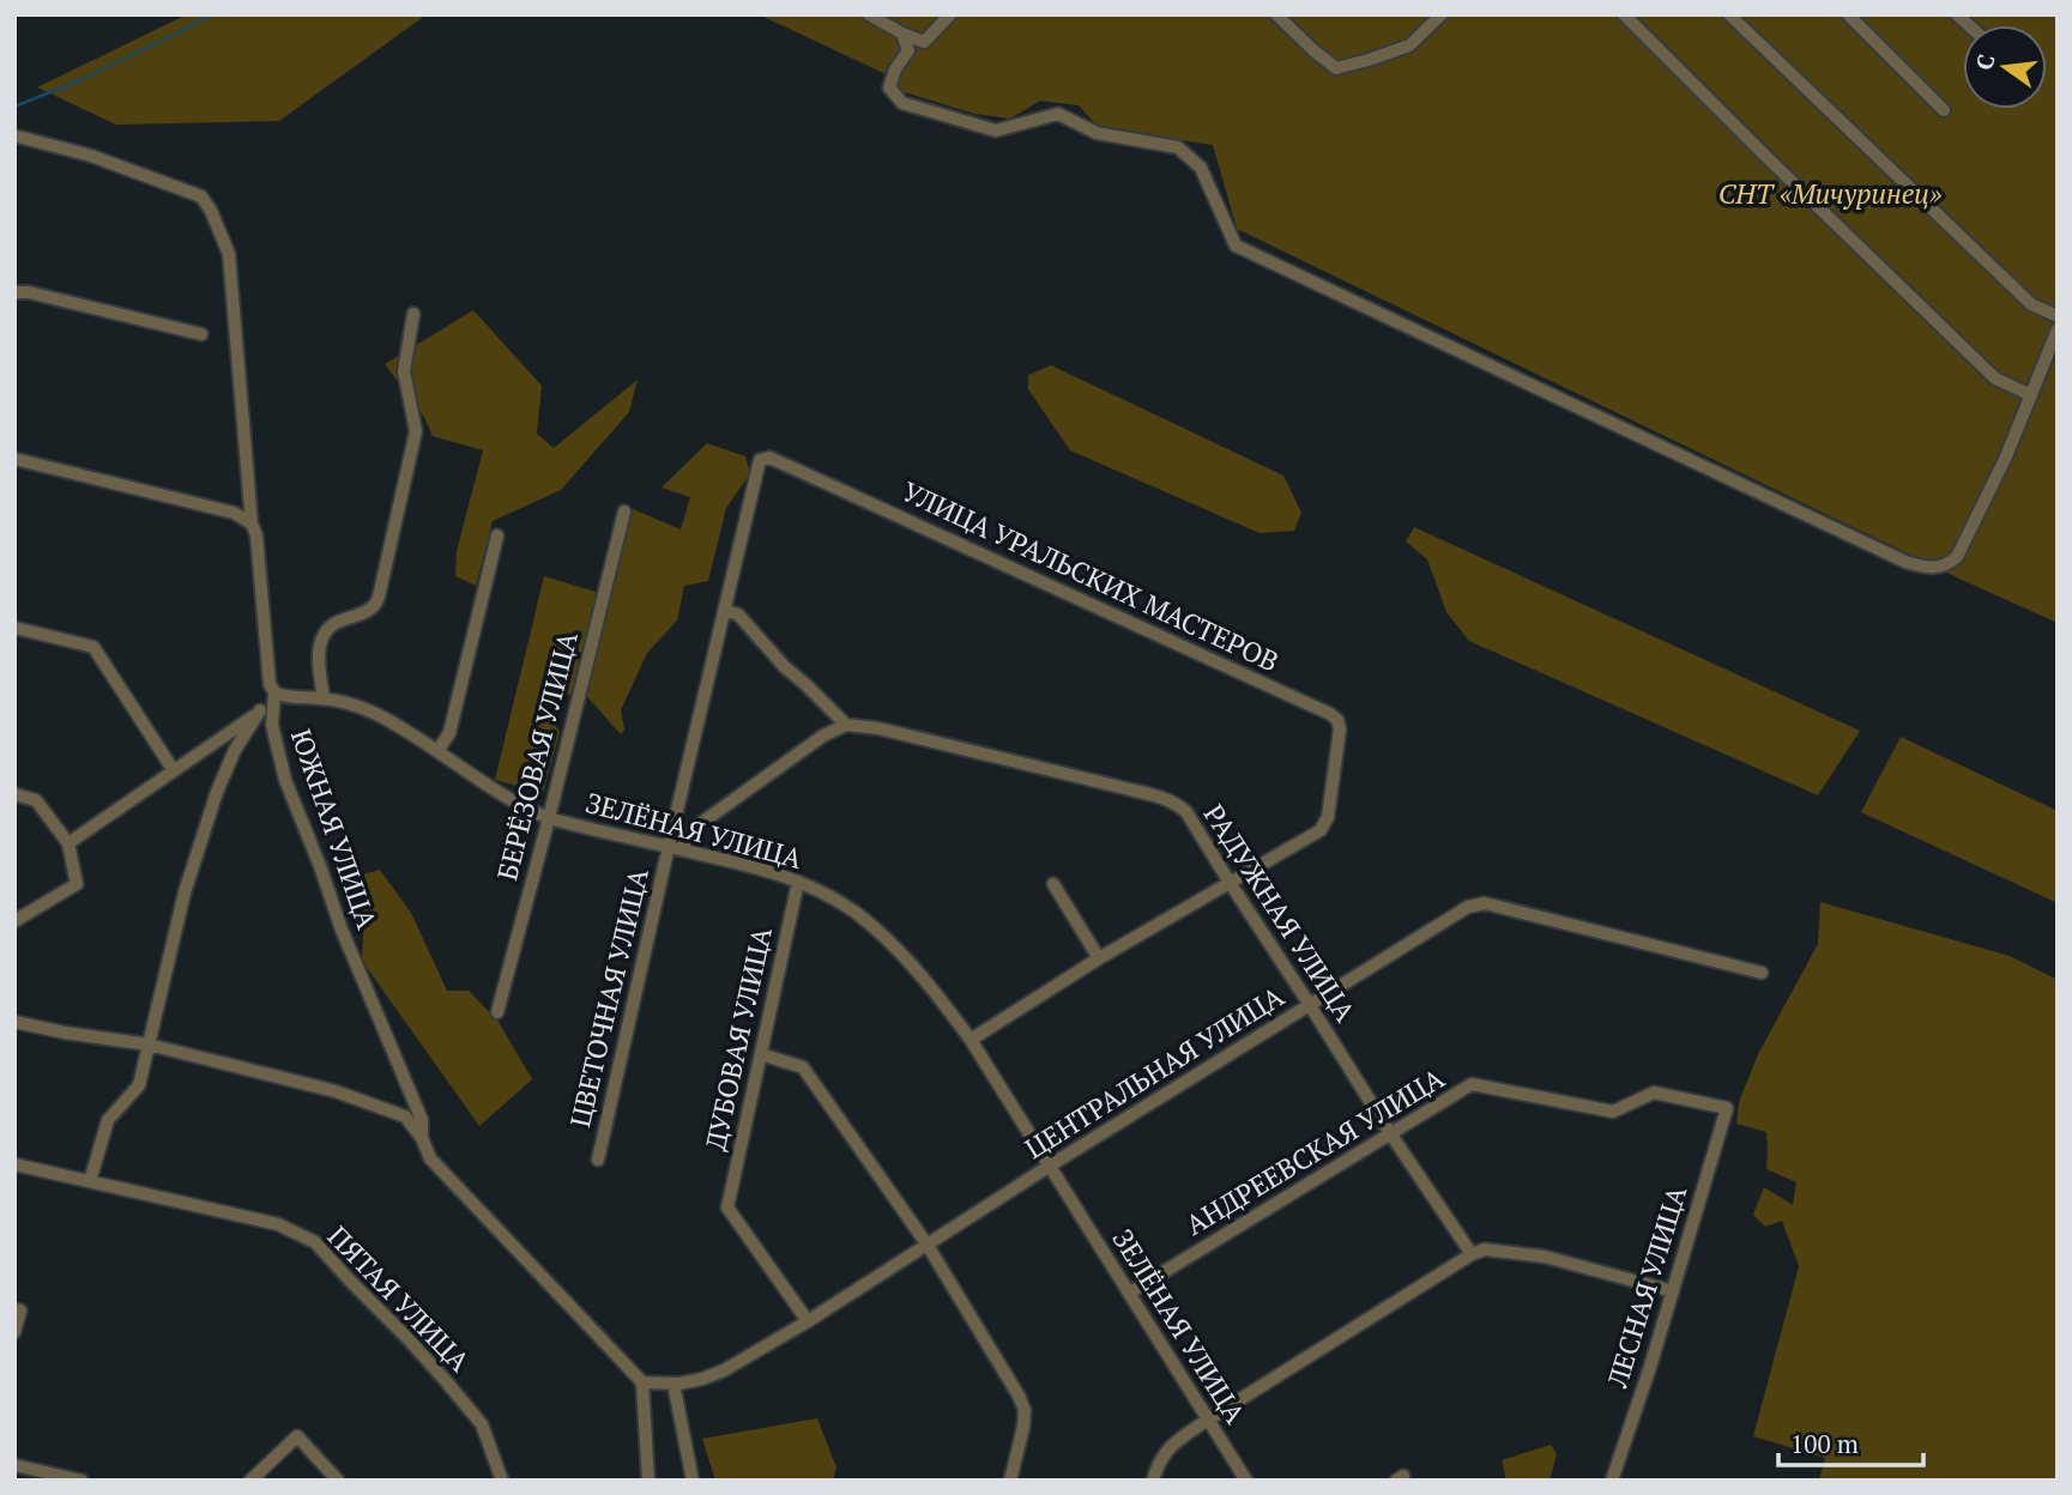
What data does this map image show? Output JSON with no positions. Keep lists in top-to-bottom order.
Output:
{
  "streets": {
    "street": [
      "УЛИЦА УРАЛЬСКИХ МАСТЕРОВ",
      "БЕРЁЗОВАЯ УЛИЦА",
      "ЮЖНАЯ УЛИЦА",
      "ЗЕЛЁНАЯ УЛИЦА",
      "РАДУЖНАЯ УЛИЦА",
      "ЦВЕТОЧНАЯ УЛИЦА",
      "ДУБОВАЯ УЛИЦА",
      "ЦЕНТРАЛЬНАЯ УЛИЦА",
      "АНДРЕЕВСКАЯ УЛИЦА",
      "ЛЕСНАЯ УЛИЦА",
      "ПЯТАЯ УЛИЦА"
    ]
  },
  "crossings": [
    ["УЛИЦА УРАЛЬСКИХ МАСТЕРОВ", "РАДУЖНАЯ УЛИЦА"],
    ["УЛИЦА УРАЛЬСКИХ МАСТЕРОВ", "ЦВЕТОЧНАЯ УЛИЦА"],
    ["БЕРЁЗОВАЯ УЛИЦА", "ЗЕЛЁНАЯ УЛИЦА"],
    ["ЮЖНАЯ УЛИЦА", "ЗЕЛЁНАЯ УЛИЦА"],
    ["ЮЖНАЯ УЛИЦА", "ЦЕНТРАЛЬНАЯ УЛИЦА"],
    ["ЗЕЛЁНАЯ УЛИЦА", "ЦВЕТОЧНАЯ УЛИЦА"],
    ["ЗЕЛЁНАЯ УЛИЦА", "ДУБОВАЯ УЛИЦА"],
    ["ЗЕЛЁНАЯ УЛИЦА", "ЦЕНТРАЛЬНАЯ УЛИЦА"],
    ["ЗЕЛЁНАЯ УЛИЦА", "АНДРЕЕВСКАЯ УЛИЦА"],
    ["РАДУЖНАЯ УЛИЦА", "ЦЕНТРАЛЬНАЯ УЛИЦА"],
    ["РАДУЖНАЯ УЛИЦА", "АНДРЕЕВСКАЯ УЛИЦА"],
    ["ДУБОВАЯ УЛИЦА", "ЦЕНТРАЛЬНАЯ УЛИЦА"],
    ["АНДРЕЕВСКАЯ УЛИЦА", "ЛЕСНАЯ УЛИЦА"]
  ],
  "parks": ["СНТ «Мичуринец»"],
  "scale_bar": "100 m",
  "north": "left"
}
